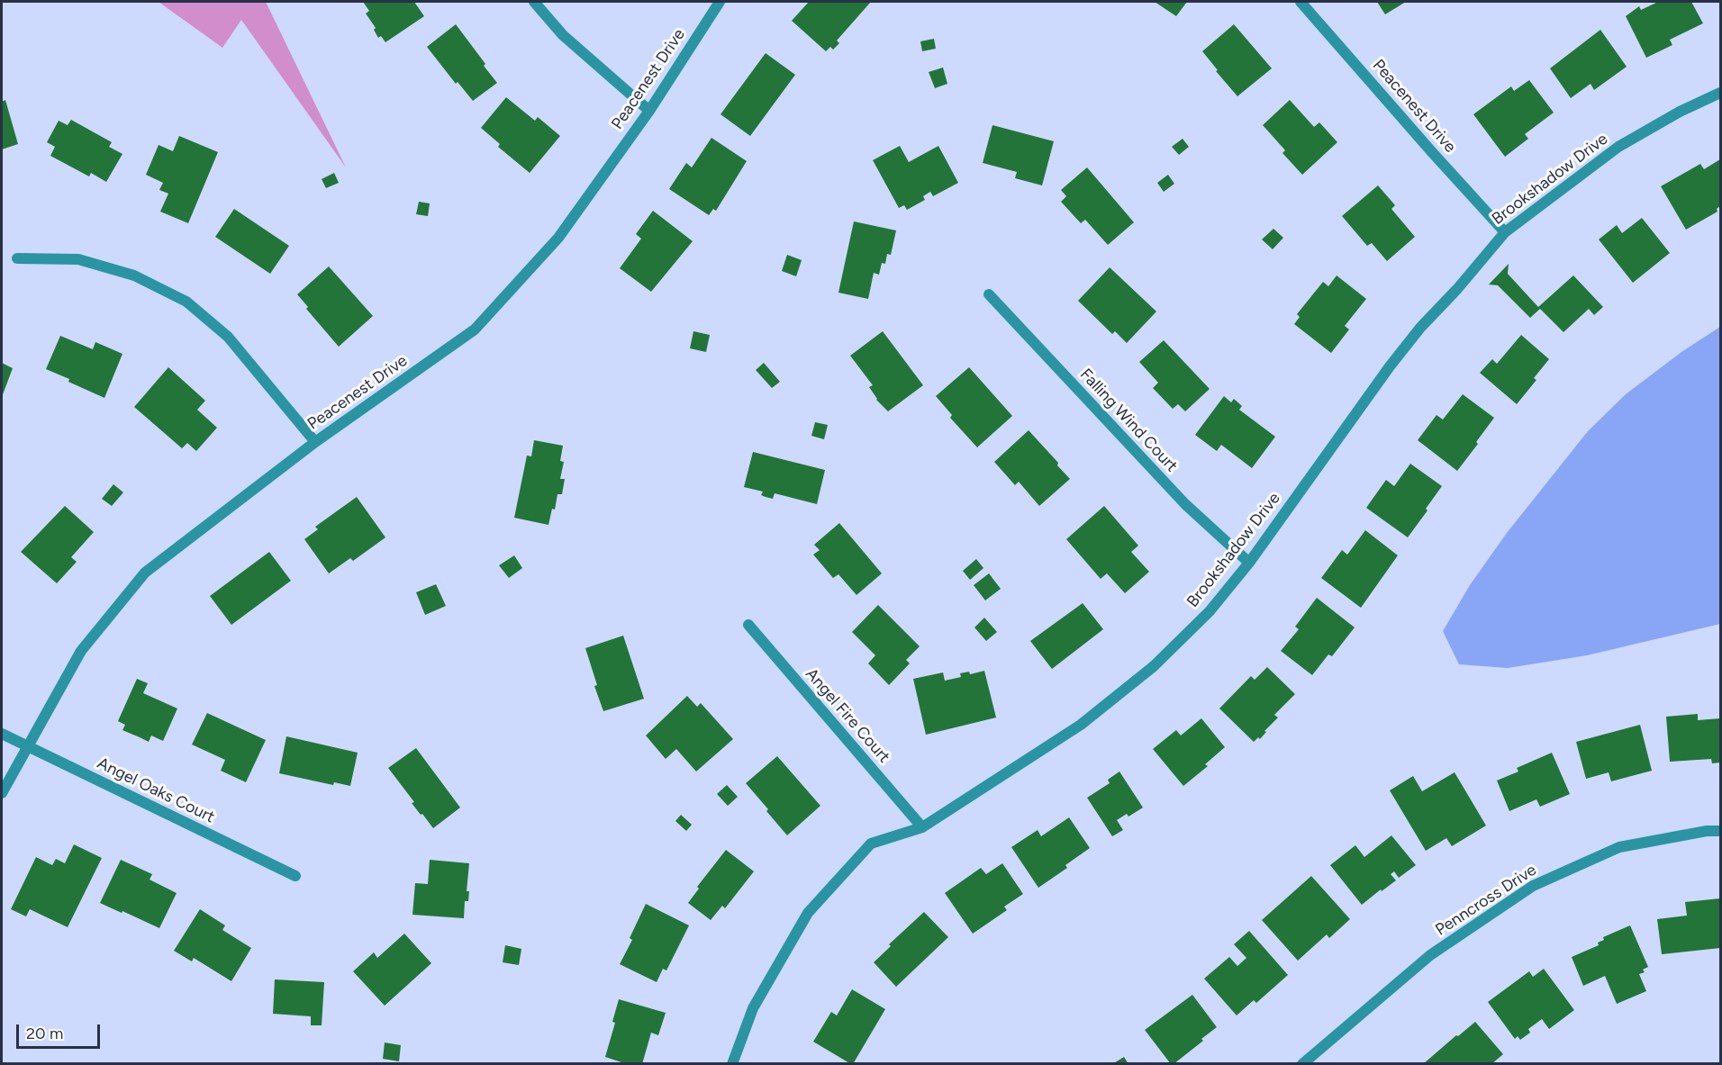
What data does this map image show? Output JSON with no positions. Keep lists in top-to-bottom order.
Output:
{
  "streets": {
    "street": [
      "Peacenest Drive",
      "Brookshadow Drive",
      "Falling Wind Court",
      "Angel Fire Court",
      "Angel Oaks Court",
      "Penncross Drive"
    ]
  },
  "crossings": [
    ["Peacenest Drive", "Brookshadow Drive"],
    ["Peacenest Drive", "Angel Oaks Court"],
    ["Brookshadow Drive", "Falling Wind Court"],
    ["Brookshadow Drive", "Angel Fire Court"]
  ],
  "scale_bar": "20 m"
}
